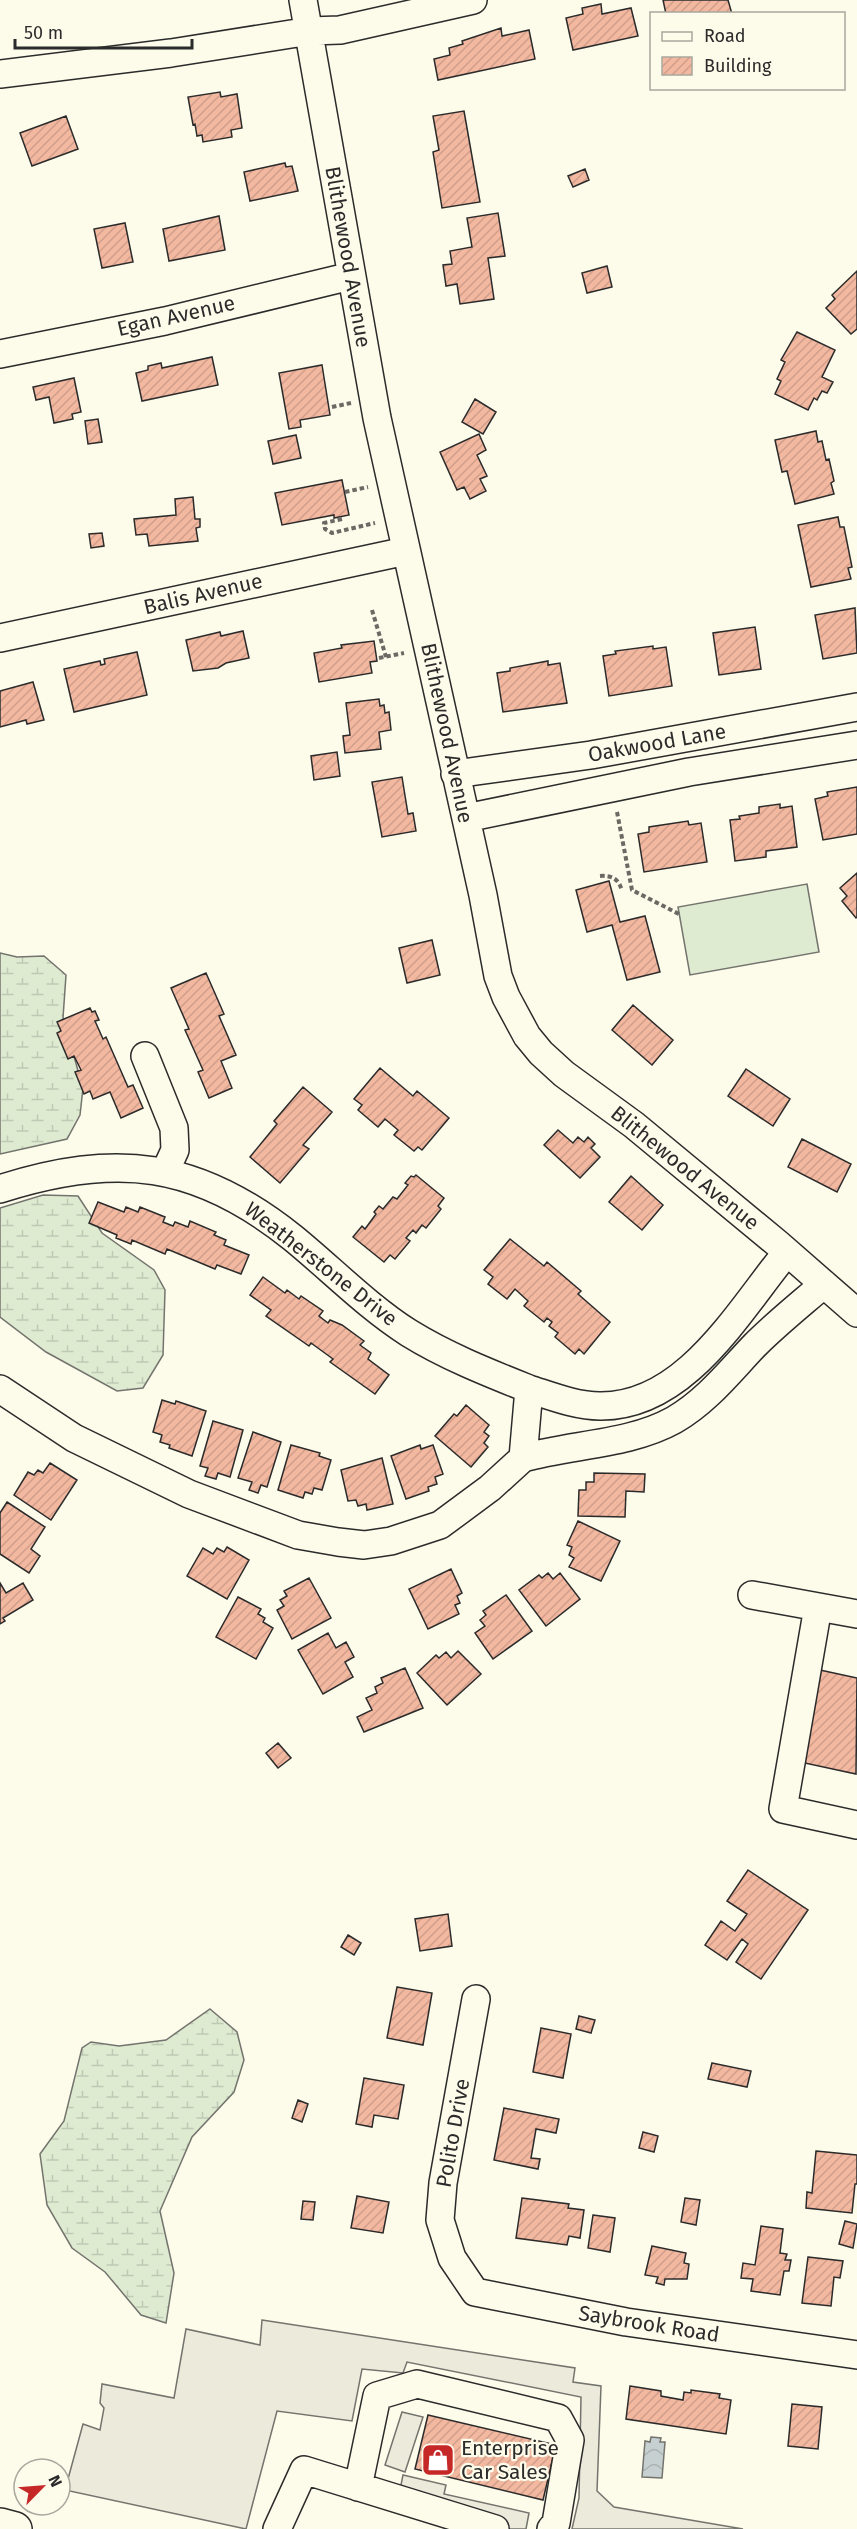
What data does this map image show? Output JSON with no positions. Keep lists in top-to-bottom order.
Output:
{
  "streets": {
    "street": [
      "Blithewood Avenue",
      "Egan Avenue",
      "Balis Avenue",
      "Oakwood Lane",
      "Weatherstone Drive",
      "Polito Drive",
      "Saybrook Road"
    ]
  },
  "crossings": [
    ["Blithewood Avenue", "Egan Avenue"],
    ["Blithewood Avenue", "Balis Avenue"],
    ["Blithewood Avenue", "Oakwood Lane"],
    ["Blithewood Avenue", "Weatherstone Drive"],
    ["Polito Drive", "Saybrook Road"]
  ],
  "places": {
    "shop": ["Enterprise Car Sales"]
  },
  "legend": ["Road", "Building"],
  "scale_bar": "50 m",
  "north": "top right"
}
